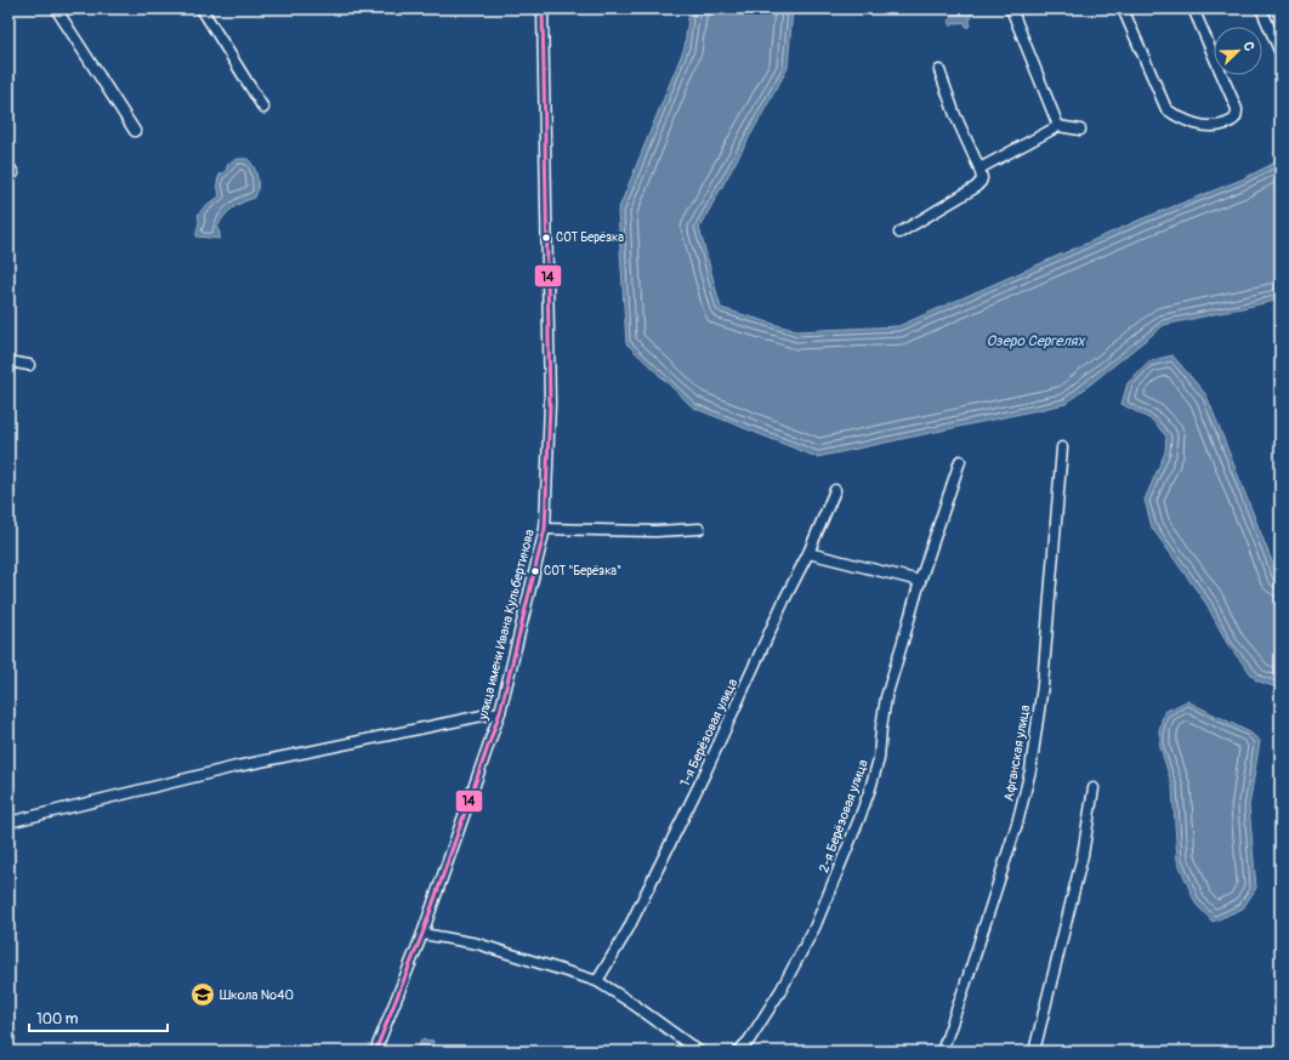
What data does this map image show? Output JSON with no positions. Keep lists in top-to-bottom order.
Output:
{
  "streets": {
    "street": [
      "улица имени Ивана Кульбертинова",
      "1-я Берёзовая улица",
      "Афганская улица",
      "2-я Берёзовая улица"
    ]
  },
  "water": ["Озеро Сергелях"],
  "places": {
    "other": ["СОТ Берёзка", "СОТ \"Берёзка\""],
    "school or university": ["Школа №40"]
  },
  "lines": ["transit line 14"],
  "scale_bar": "100 m",
  "north": "top right"
}
